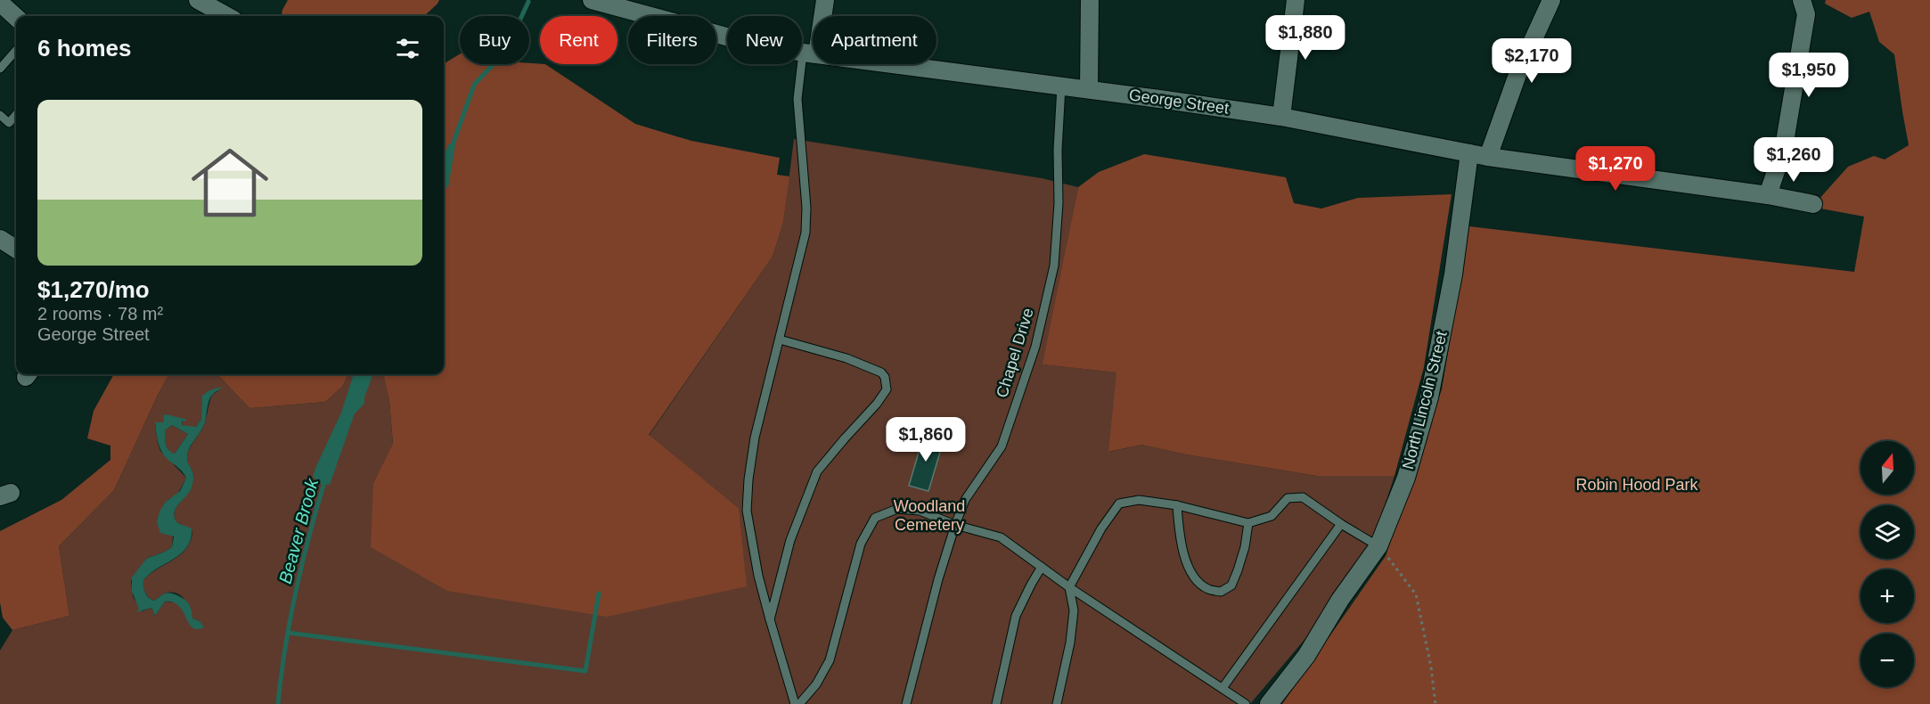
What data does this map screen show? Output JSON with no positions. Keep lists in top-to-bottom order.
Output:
{
  "streets": {
    "street": ["George Street", "North Lincoln Street"],
    "lane": ["Chapel Drive"]
  },
  "crossings": [
    ["George Street", "Chapel Drive"],
    ["George Street", "North Lincoln Street"]
  ],
  "water": ["Beaver Brook"],
  "parks": ["Robin Hood Park", "Woodland Cemetery"],
  "north": "top",
  "page": {
    "price": [
      "$1,880",
      "$2,170",
      "$1,950",
      "$1,260",
      "$1,270",
      "$1,860"
    ],
    "chip": [
      "Buy",
      "Rent",
      "Filters",
      "New",
      "Apartment"
    ],
    "heading": "6 homes",
    "list": [
      {
        "name": "$1,270/mo",
        "note": "2 rooms · 78 m² · George Street"
      }
    ],
    "map_buttons": ["+", "−"]
  }
}
